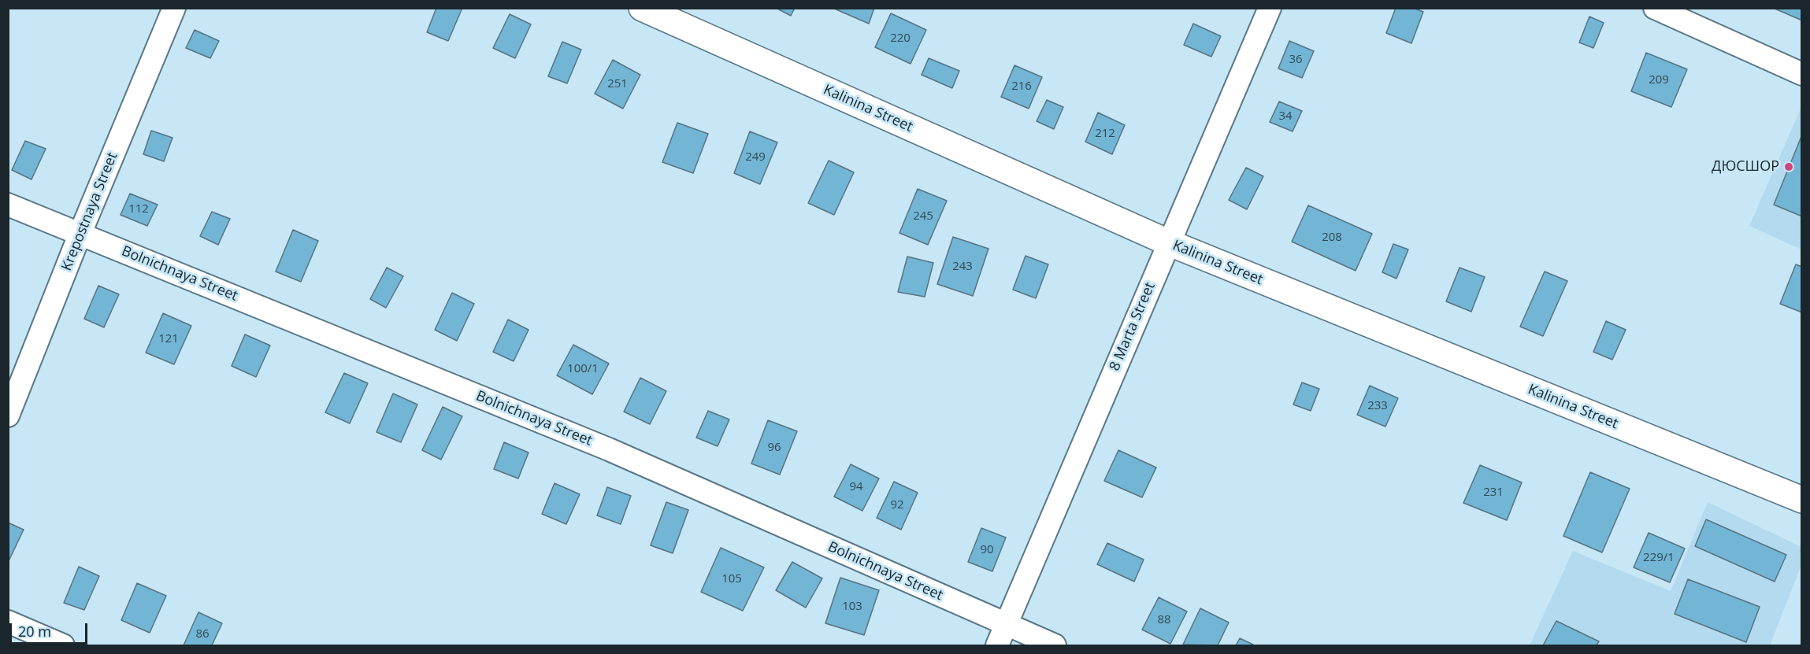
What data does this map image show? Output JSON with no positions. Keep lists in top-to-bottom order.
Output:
{
  "streets": {
    "street": [
      "Kalinina Street",
      "Krepostnaya Street",
      "Bolnichnaya Street",
      "8 Marta Street"
    ]
  },
  "crossings": [
    ["Kalinina Street", "8 Marta Street"],
    ["Krepostnaya Street", "Bolnichnaya Street"],
    ["Bolnichnaya Street", "8 Marta Street"]
  ],
  "places": ["ДЮСШОР"],
  "house_numbers": [
    "220",
    "36",
    "209",
    "251",
    "216",
    "34",
    "212",
    "249",
    "112",
    "245",
    "208",
    "243",
    "121",
    "100/1",
    "233",
    "96",
    "94",
    "231",
    "92",
    "90",
    "229/1",
    "105",
    "103",
    "88",
    "86"
  ],
  "scale_bar": "20 m"
}
